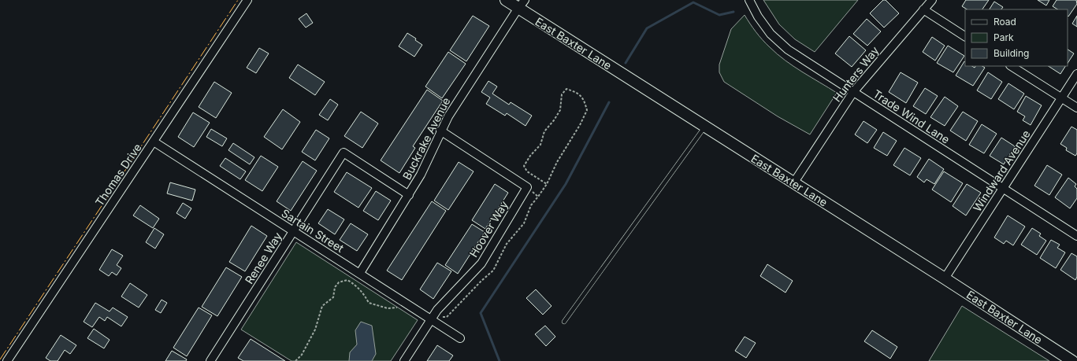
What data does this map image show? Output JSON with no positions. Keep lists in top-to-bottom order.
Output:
{
  "streets": {
    "main road": ["East Baxter Lane"],
    "street": [
      "Hunters Way",
      "Trade Wind Lane",
      "Buckrake Avenue",
      "Windward Avenue",
      "Thomas Drive",
      "Hoover Way",
      "Sartain Street",
      "Renee Way"
    ]
  },
  "crossings": [
    ["East Baxter Lane", "Hunters Way"],
    ["East Baxter Lane", "Buckrake Avenue"],
    ["East Baxter Lane", "Windward Avenue"],
    ["Hunters Way", "Trade Wind Lane"],
    ["Trade Wind Lane", "Windward Avenue"],
    ["Buckrake Avenue", "Hoover Way"],
    ["Buckrake Avenue", "Sartain Street"],
    ["Buckrake Avenue", "Renee Way"],
    ["Thomas Drive", "Sartain Street"],
    ["Hoover Way", "Sartain Street"],
    ["Sartain Street", "Renee Way"]
  ],
  "legend": ["Road", "Park", "Building"]
}
